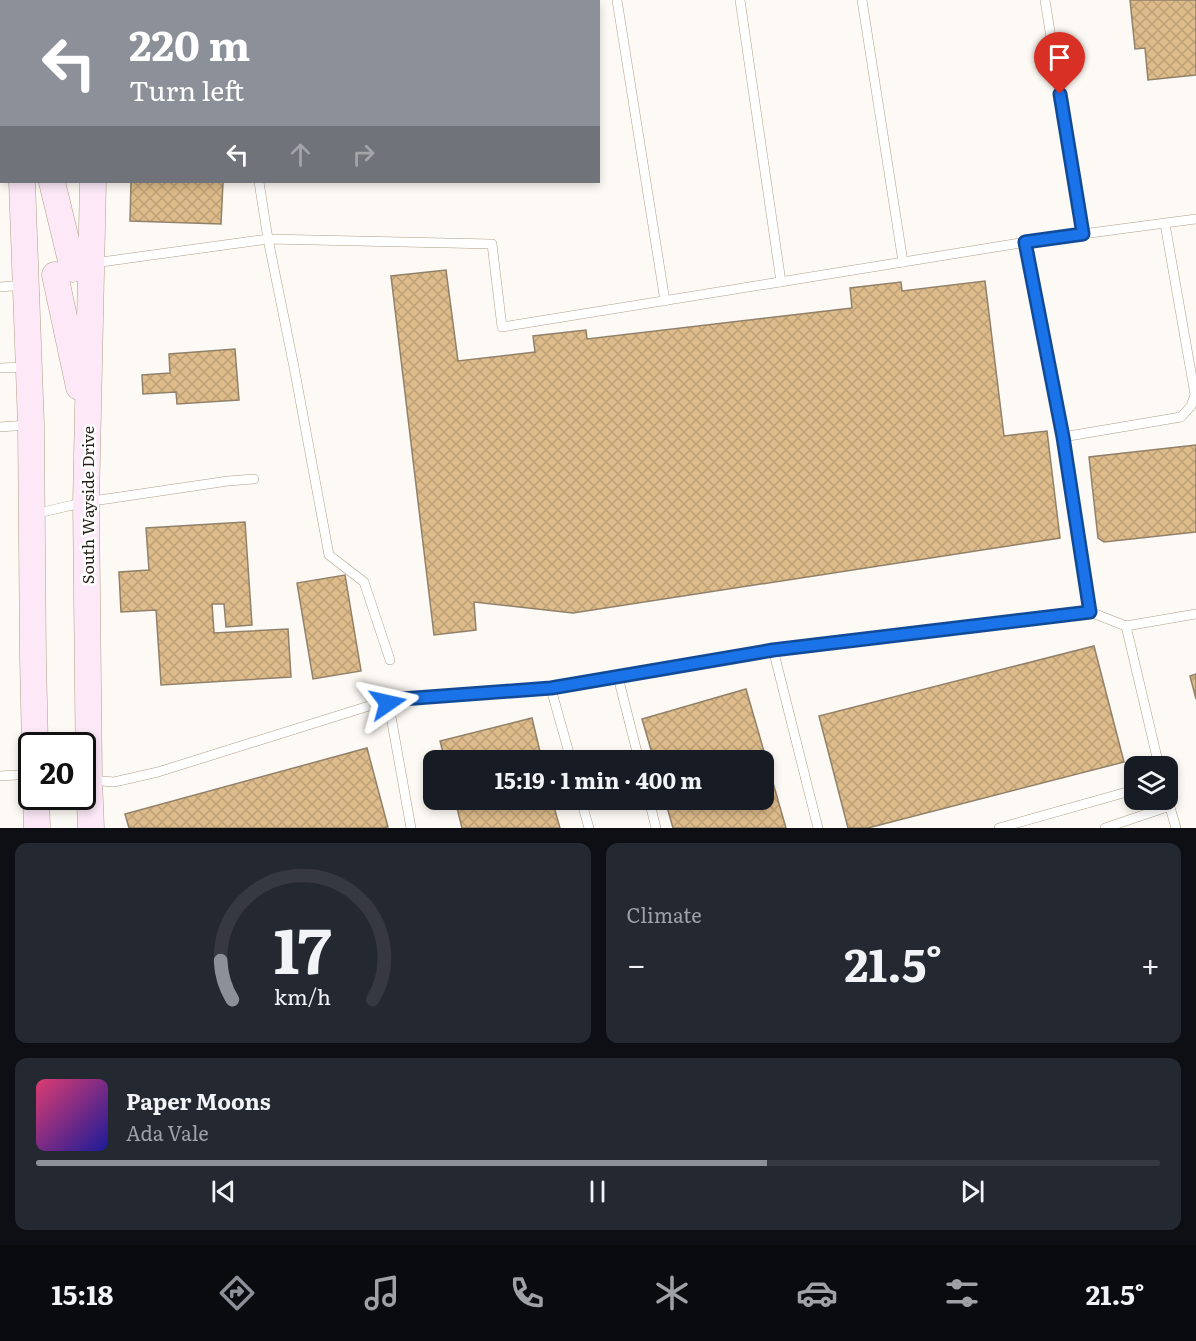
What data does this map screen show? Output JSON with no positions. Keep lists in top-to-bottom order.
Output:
{
  "streets": {
    "main road": ["South Wayside Drive"]
  },
  "page": {
    "turn": ["220 m", "Turn left"],
    "limit": "20",
    "trip": "15:19 · 1 min · 400 m",
    "tile": "Climate",
    "heat": ["−", "21.5°", "+"],
    "song": ["Paper Moons", "Ada Vale"],
    "tabs": ["15:18", "21.5°"],
    "gauge": ["17", "km/h"]
  }
}
